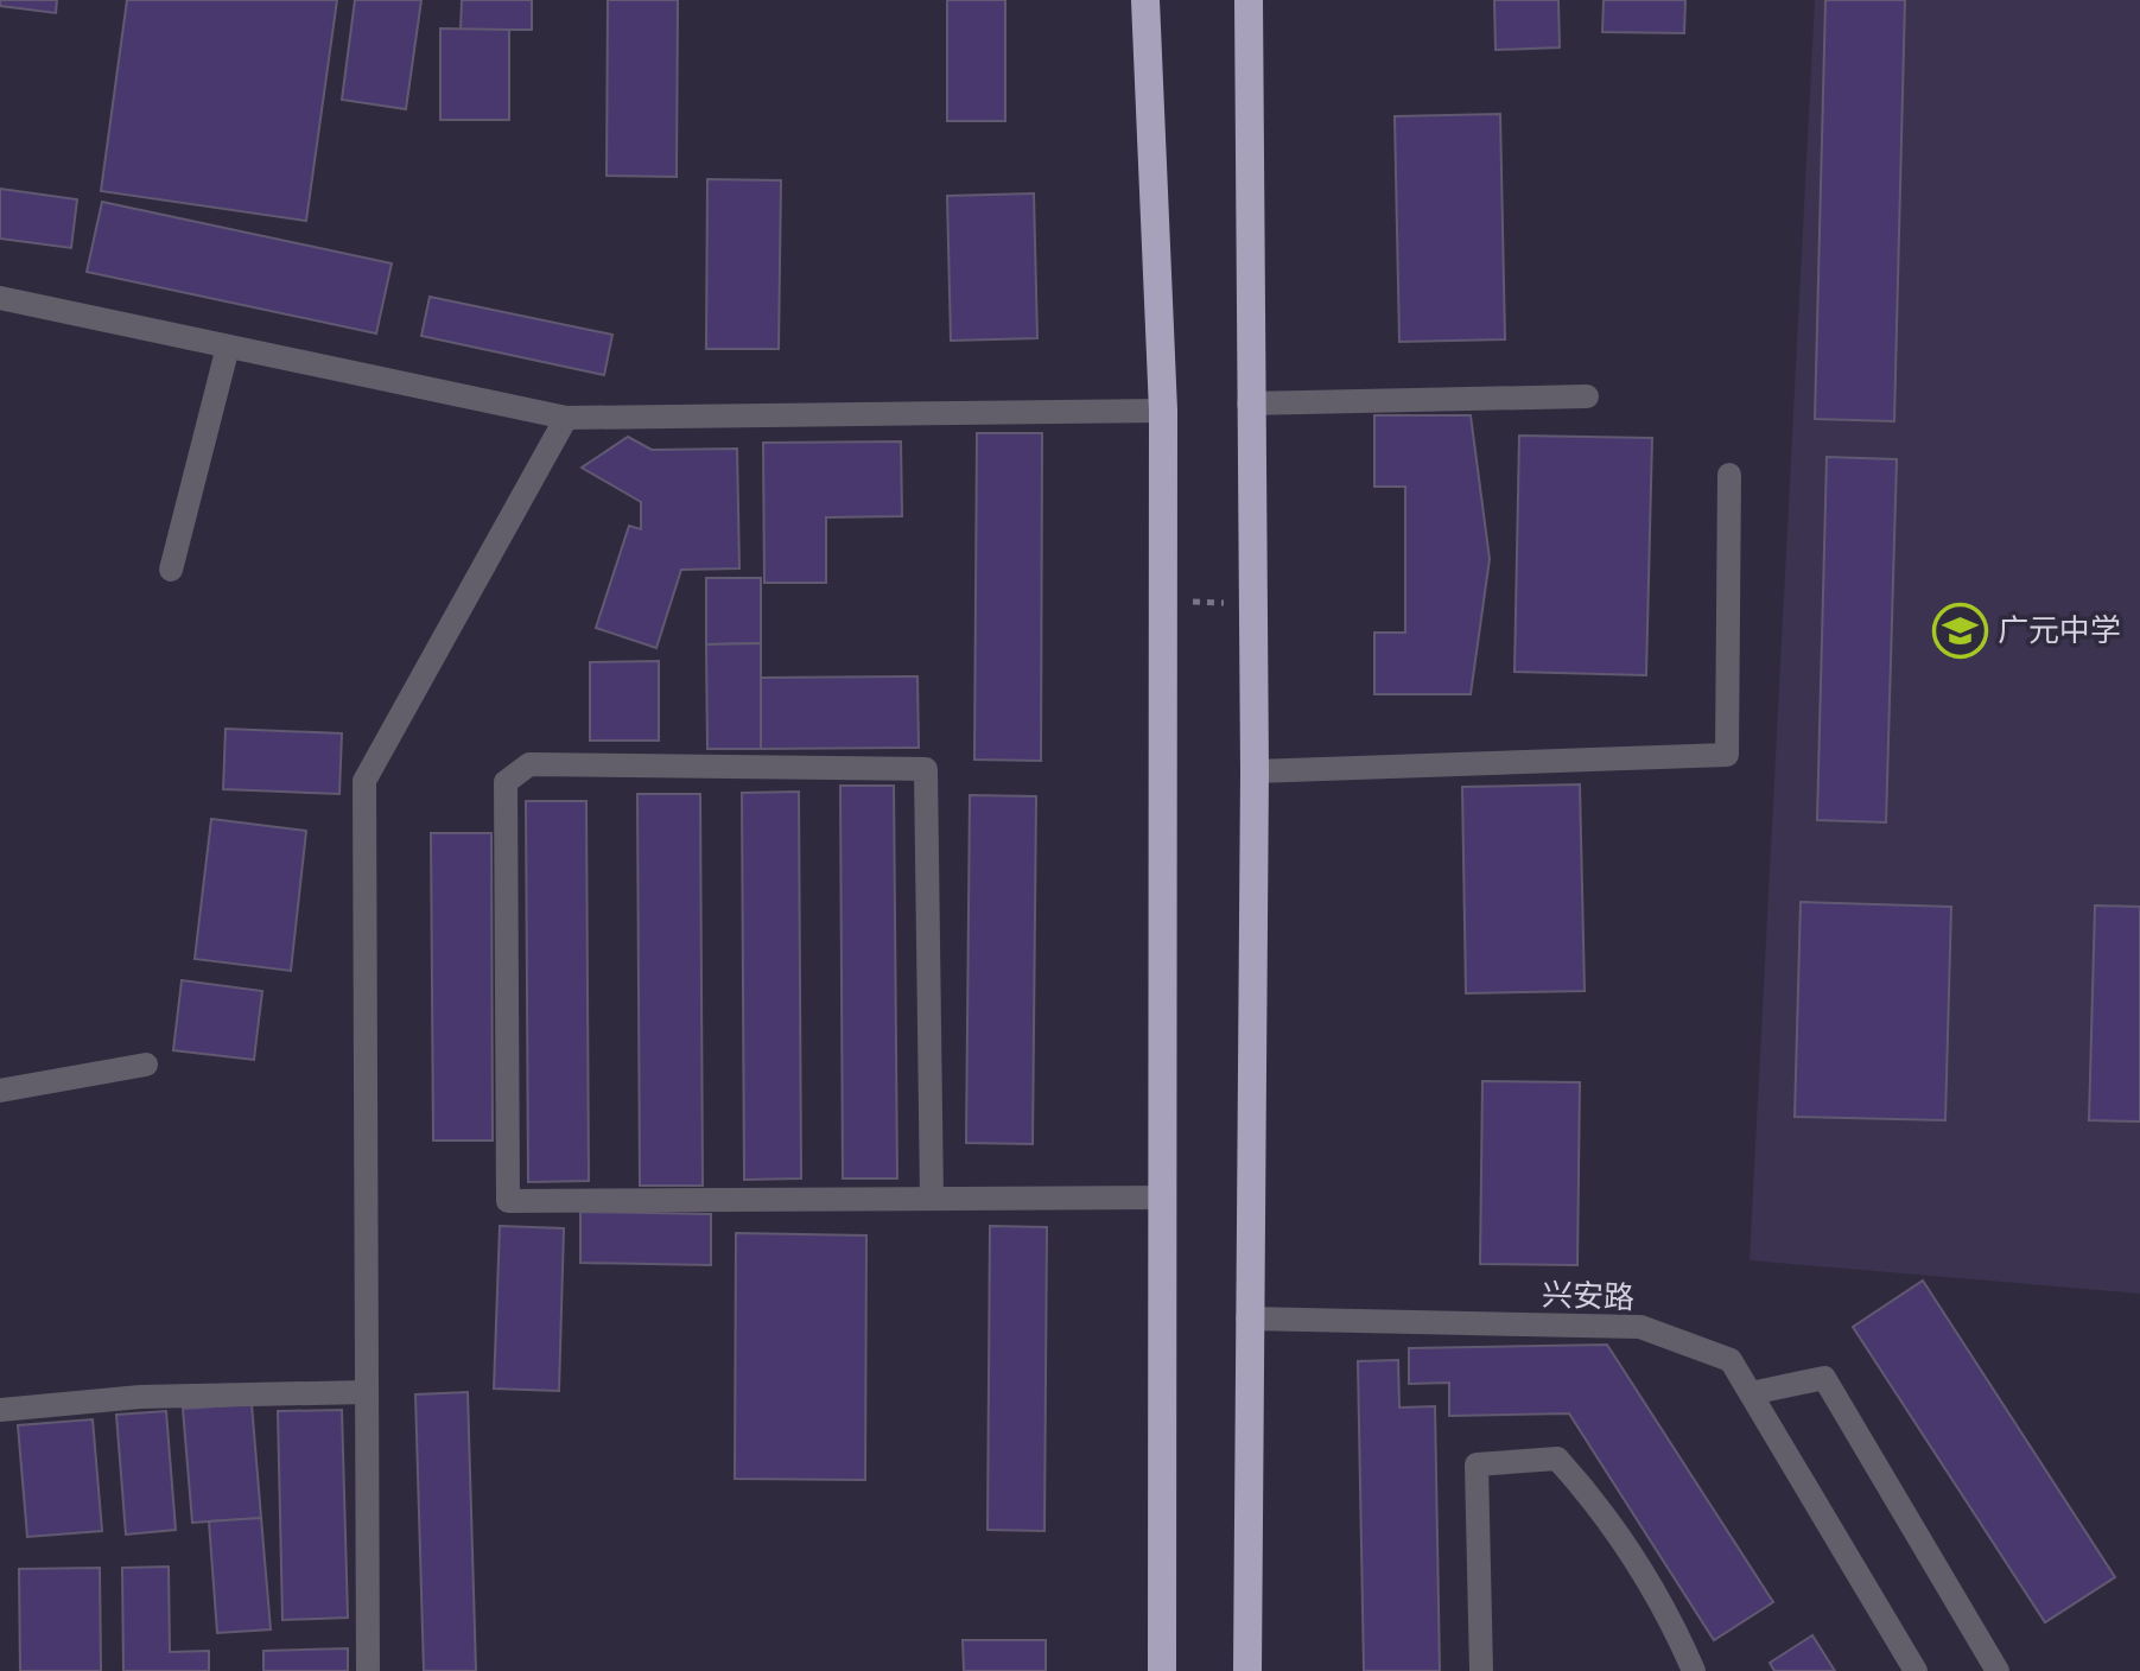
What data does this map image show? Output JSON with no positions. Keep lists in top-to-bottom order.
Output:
{
  "streets": {
    "street": ["兴安路"]
  },
  "places": {
    "school or university": ["广元中学"]
  }
}
